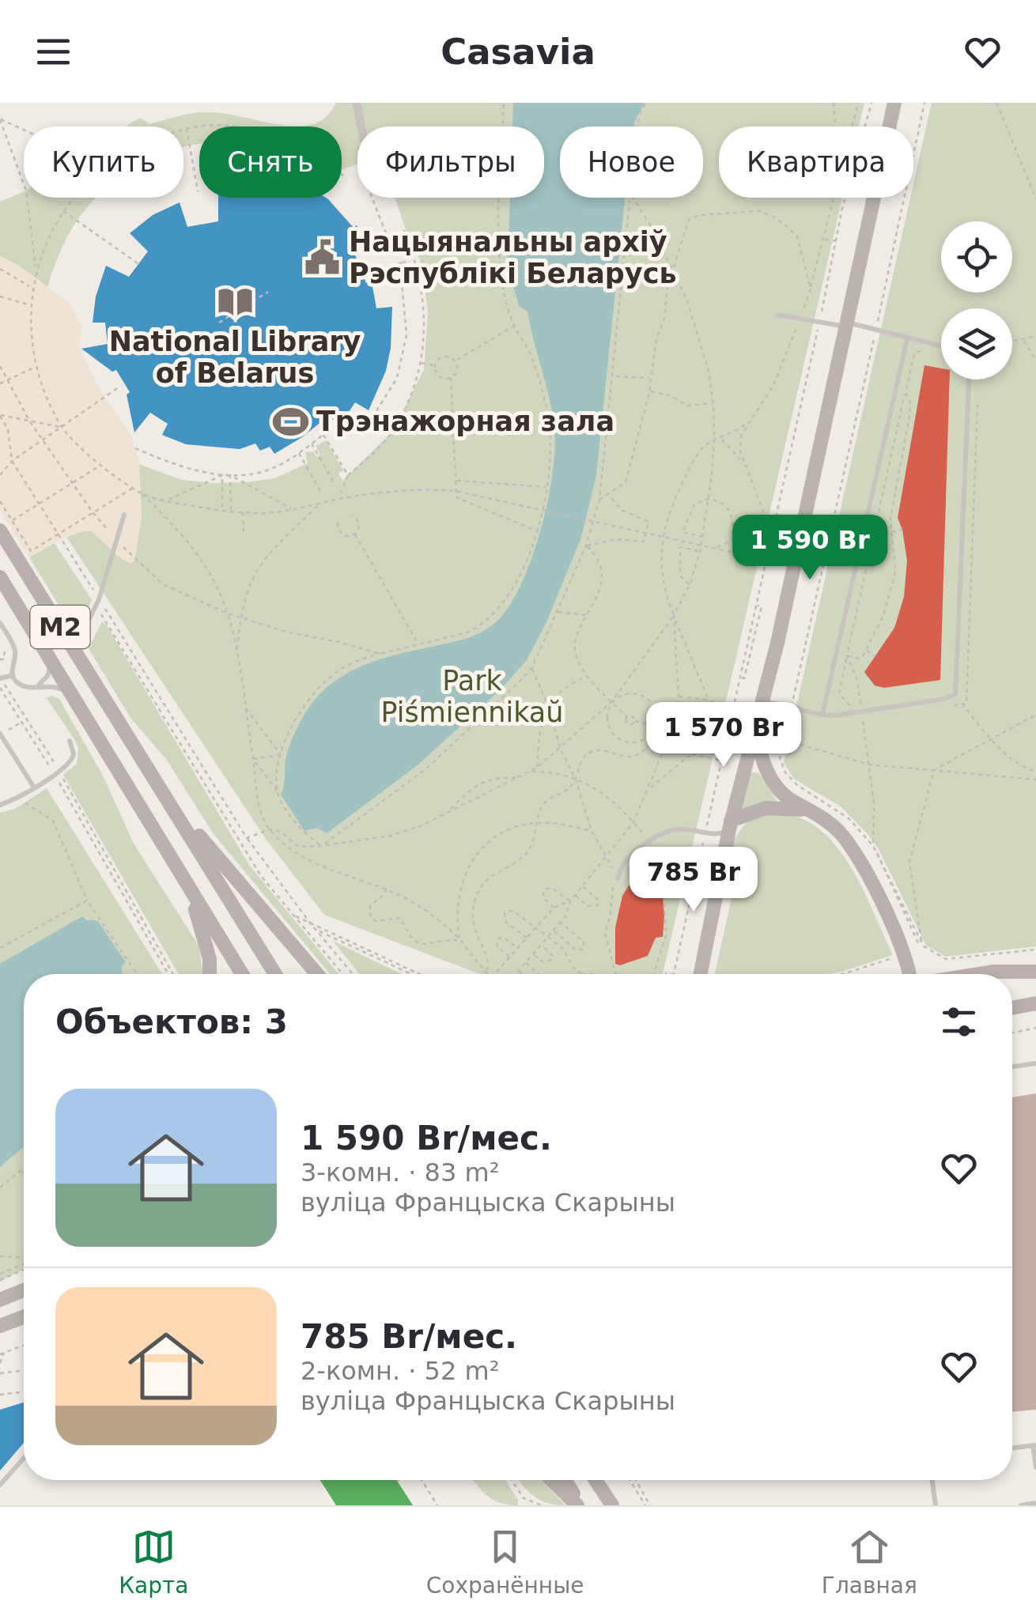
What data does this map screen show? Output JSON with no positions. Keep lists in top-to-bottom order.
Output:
{
  "streets": {
    "main road": ["М2"]
  },
  "parks": ["Park Piśmiennikaŭ"],
  "places": {
    "public building": ["Нацыянальны архіў Рэспублікі Беларусь"],
    "library": ["National Library of Belarus"],
    "sports": ["Трэнажорная зала"]
  },
  "page": {
    "header": "Casavia",
    "chip": [
      "Купить",
      "Снять",
      "Фильтры",
      "Новое",
      "Квартира"
    ],
    "price": ["1 590 Br", "1 570 Br", "785 Br"],
    "heading": "Объектов: 3",
    "list": [
      {
        "name": "1 590 Br/мес.",
        "note": "3-комн. · 83 m² · вуліца Францыска Скарыны"
      },
      {
        "name": "785 Br/мес.",
        "note": "2-комн. · 52 m² · вуліца Францыска Скарыны"
      }
    ],
    "tabs": ["Карта", "Сохранённые", "Главная"]
  }
}
